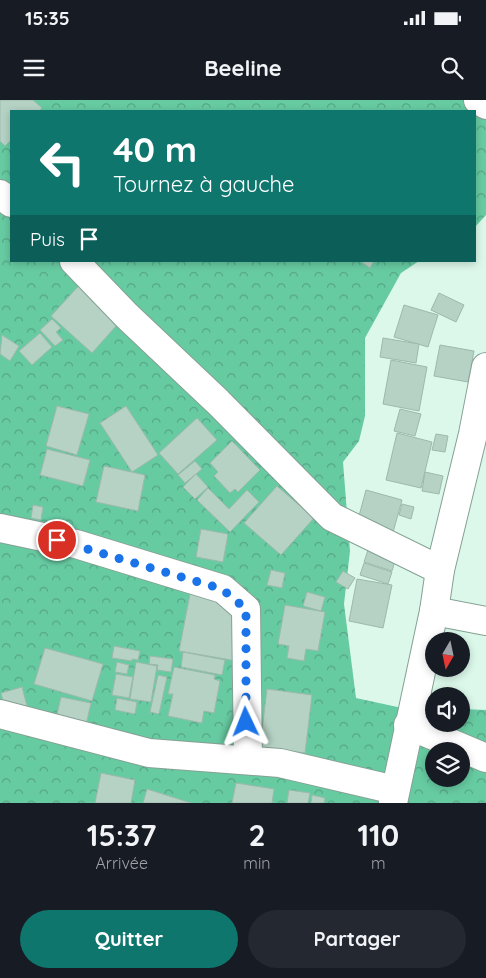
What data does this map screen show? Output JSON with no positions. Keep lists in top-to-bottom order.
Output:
{
  "north": "bottom",
  "page": {
    "status": "15:35",
    "header": "Beeline",
    "turn": ["40 m", "Tournez à gauche"],
    "then": "Puis",
    "eta": [
      "15:37",
      "Arrivée",
      "2",
      "min",
      "110",
      "m"
    ],
    "buttons": ["Quitter", "Partager"]
  }
}
